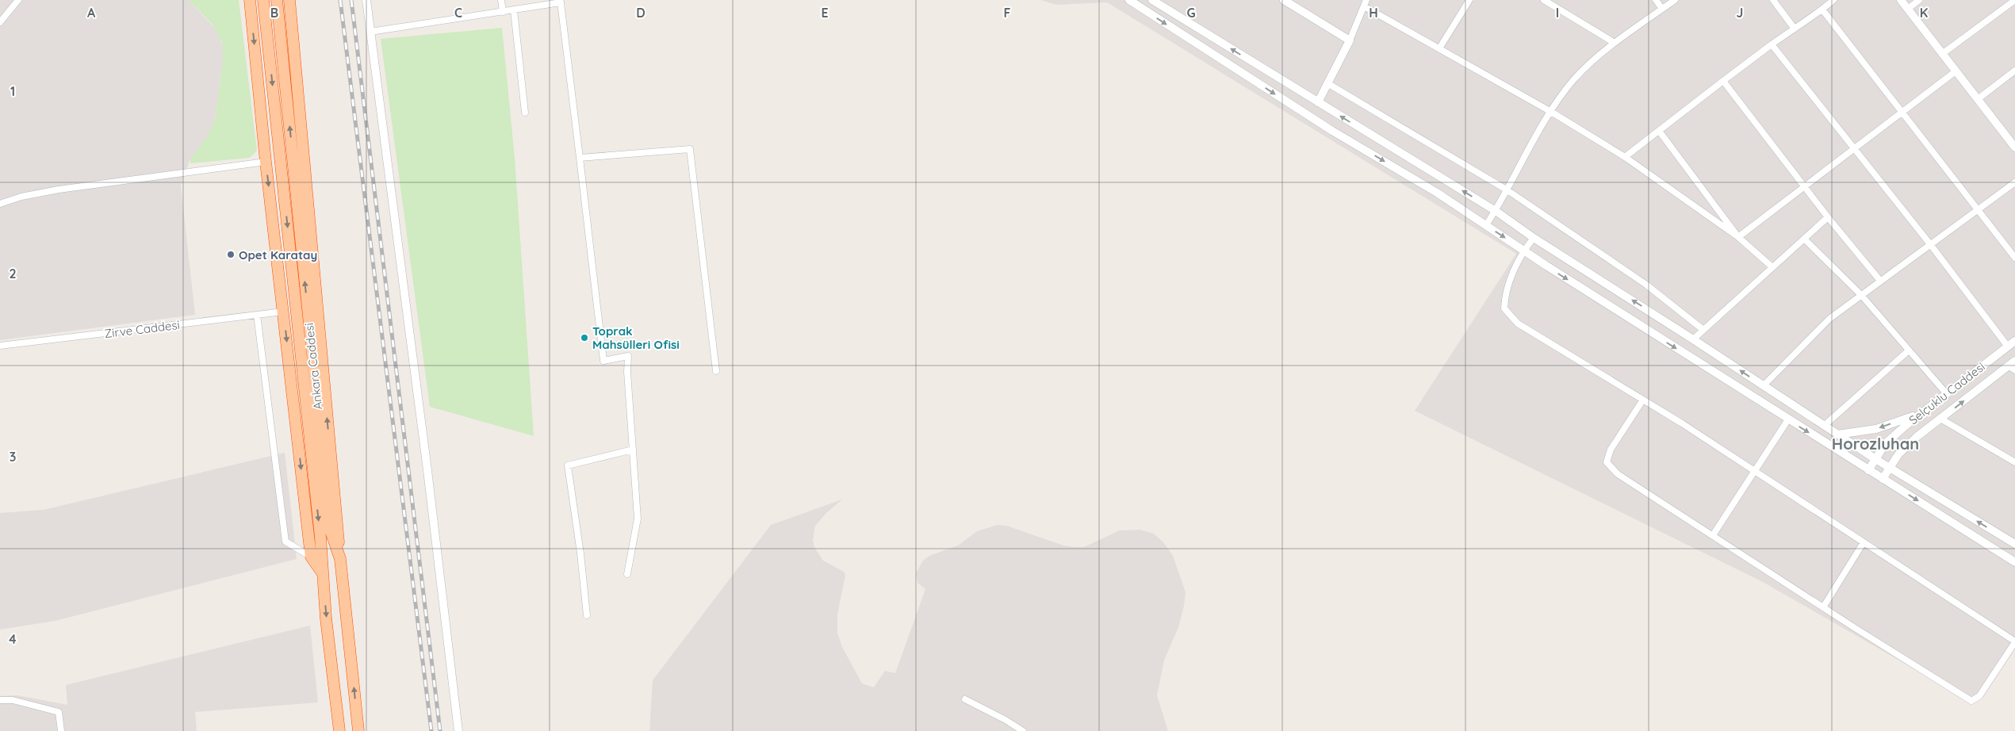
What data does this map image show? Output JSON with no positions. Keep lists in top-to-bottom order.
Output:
{
  "streets": {
    "highway": ["Ankara Caddesi"],
    "street": ["Zirve Caddesi", "Selçuklu Caddesi"]
  },
  "districts": ["Horozluhan"],
  "places": ["Opet Karatay", "Toprak Mahsülleri Ofisi"],
  "grid": {
    "columns": [
      "A",
      "B",
      "C",
      "D",
      "E",
      "F",
      "G",
      "H",
      "I",
      "J",
      "K"
    ],
    "rows": [
      "1",
      "2",
      "3",
      "4"
    ]
  }
}
